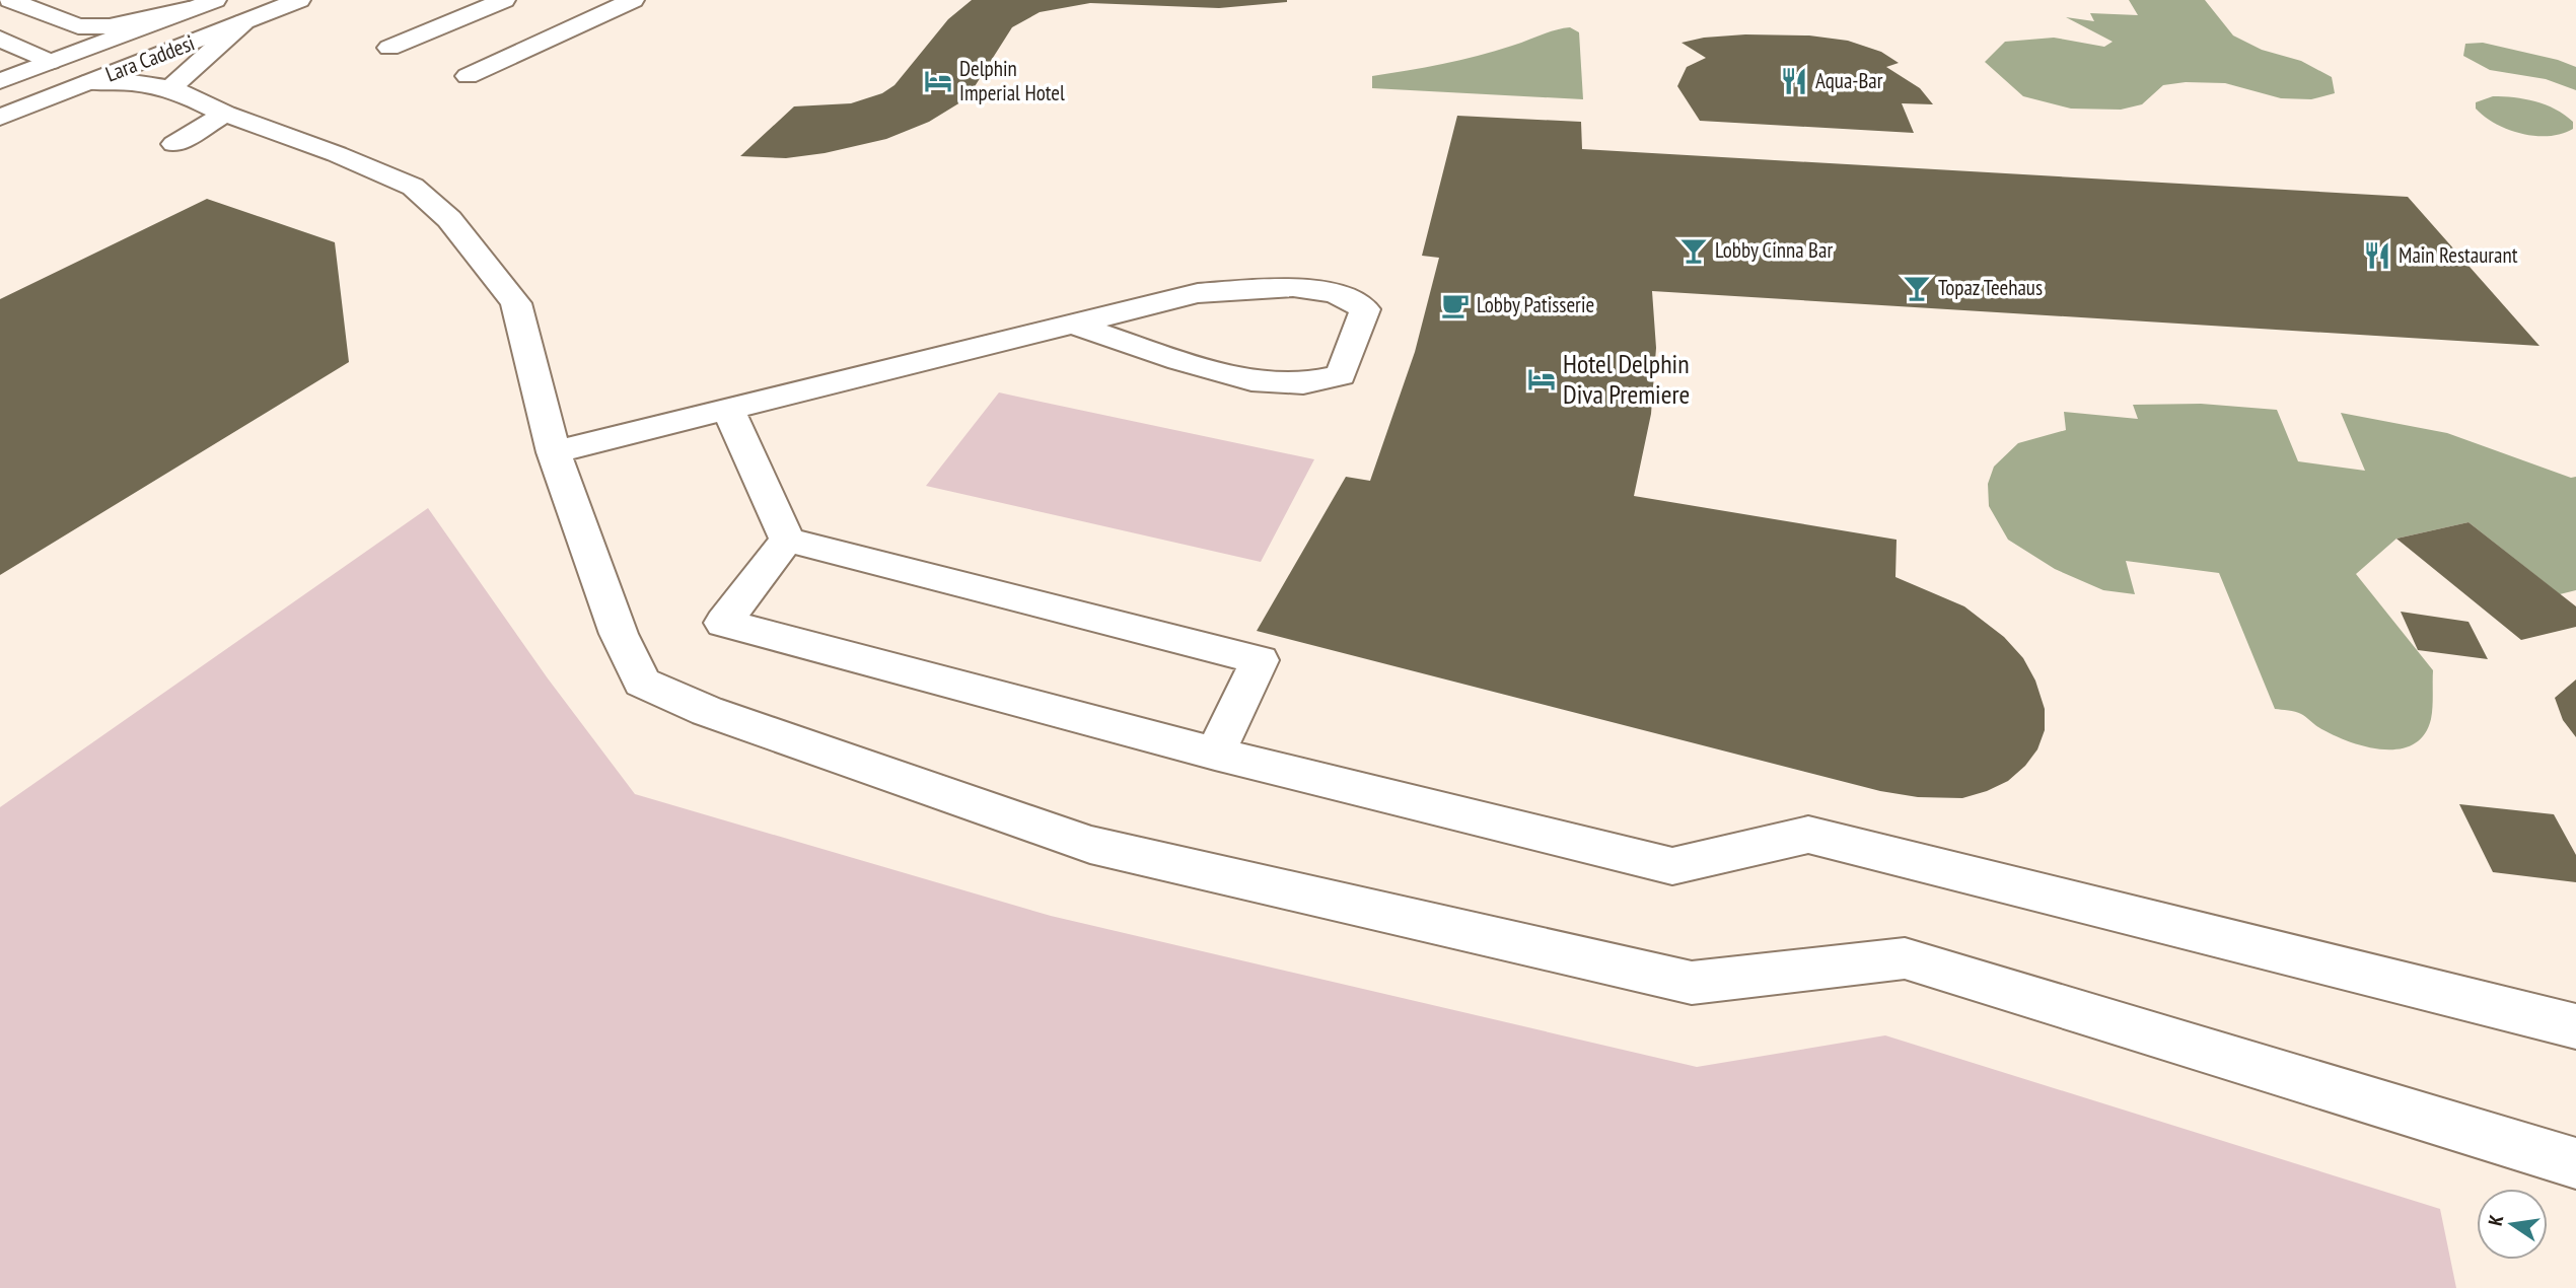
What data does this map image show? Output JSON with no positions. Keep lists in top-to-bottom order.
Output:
{
  "streets": {
    "main road": ["Lara Caddesi"]
  },
  "places": {
    "hotel": ["Delphin Imperial Hotel", "Hotel Delphin Diva Premiere"],
    "restaurant": ["Aqua-Bar", "Main Restaurant"],
    "bar": ["Lobby Cinna Bar", "Topaz Teehaus"],
    "cafe": ["Lobby Patisserie"]
  },
  "north": "left"
}
